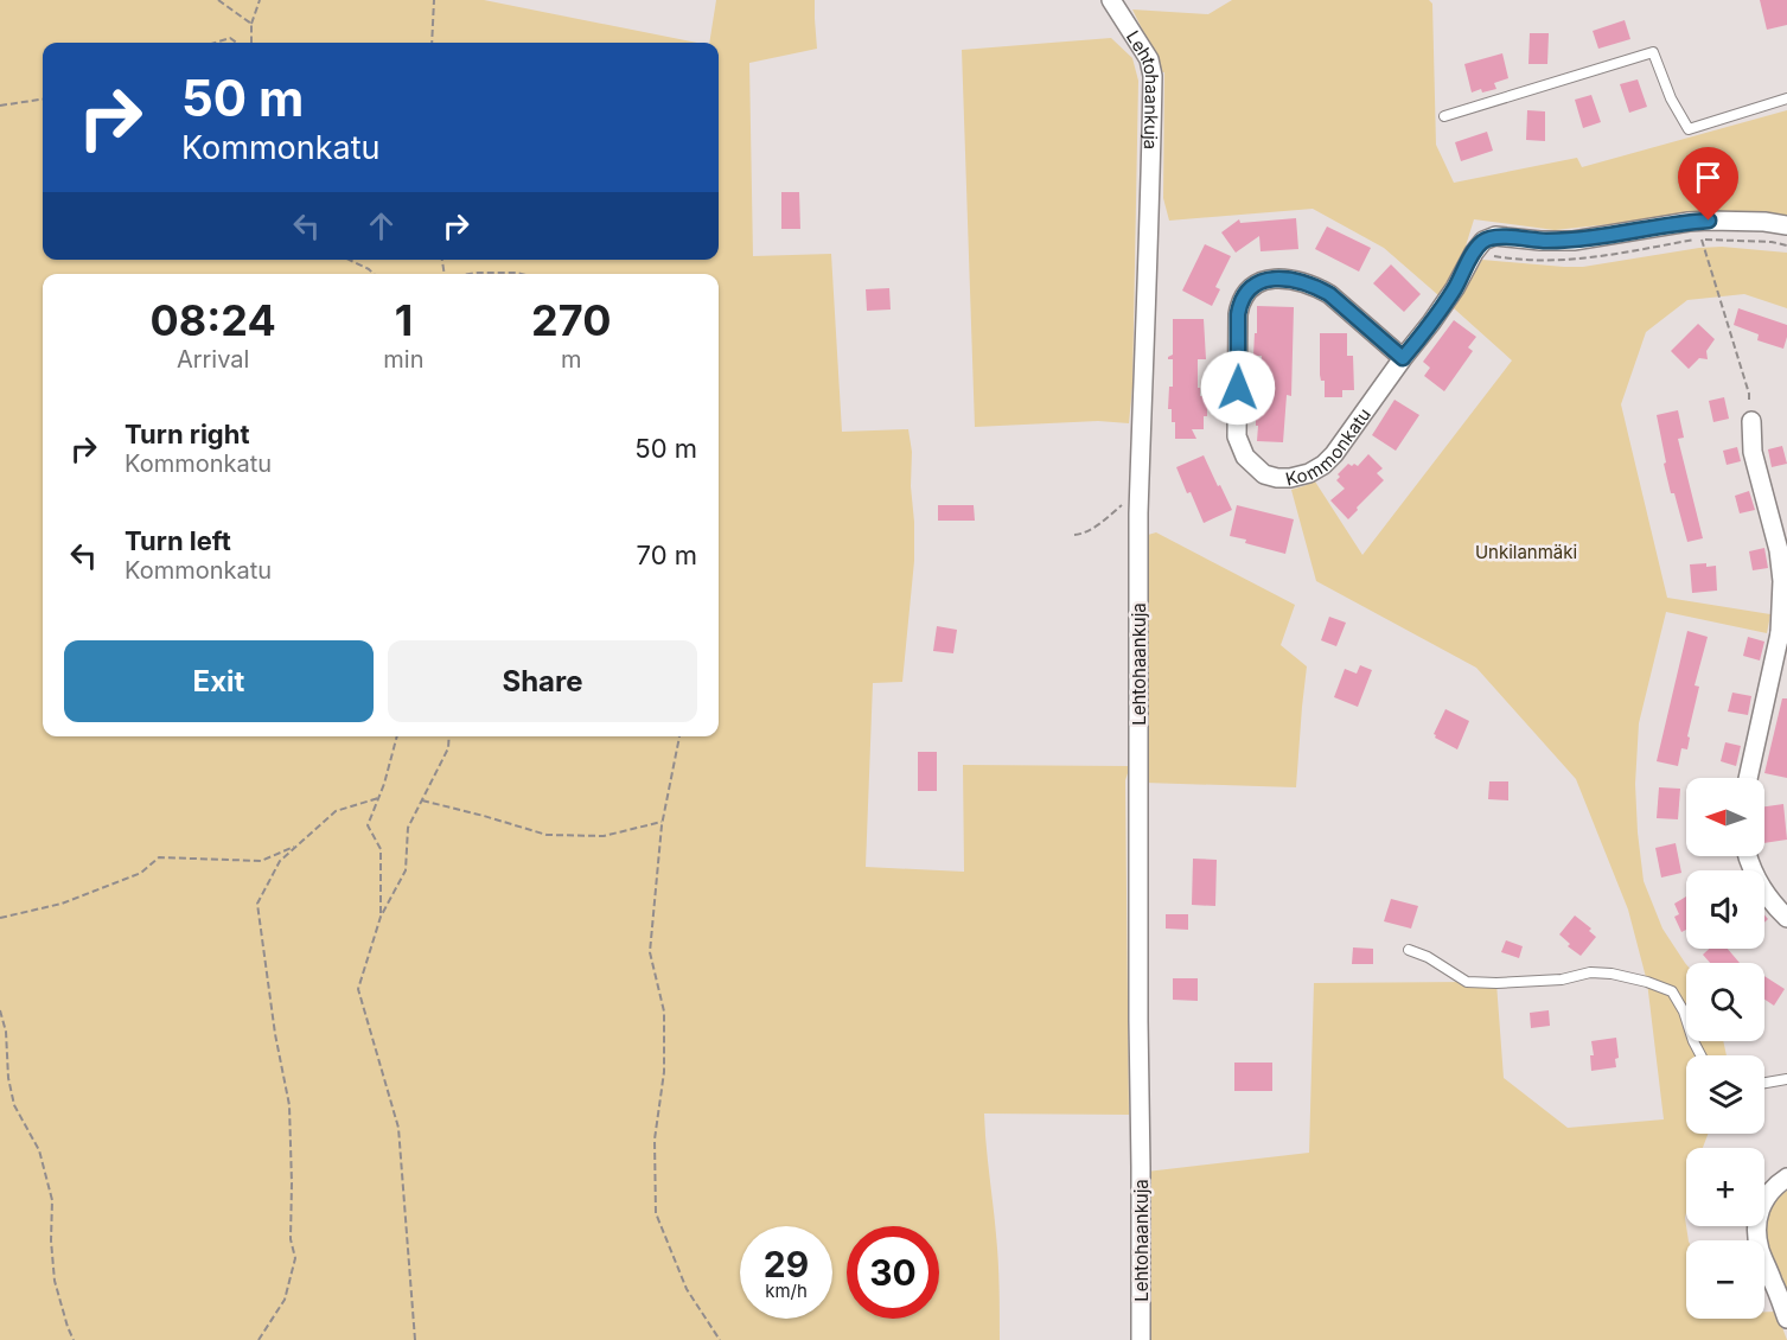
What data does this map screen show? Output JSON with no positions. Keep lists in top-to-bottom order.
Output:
{
  "streets": {
    "street": ["Lehtohaankuja", "Kommonkatu"]
  },
  "parks": ["Unkilanmäki"],
  "north": "left",
  "page": {
    "turn": ["50 m", "Kommonkatu"],
    "eta": [
      "08:24",
      "Arrival",
      "1",
      "min",
      "270",
      "m"
    ],
    "list": [
      {
        "name": "Turn right",
        "note": "Kommonkatu",
        "value": "50 m"
      },
      {
        "name": "Turn left",
        "note": "Kommonkatu",
        "value": "70 m"
      }
    ],
    "buttons": ["Exit", "Share"],
    "map_buttons": ["+", "−"],
    "speed": "29 km/h",
    "limit": "30"
  }
}
